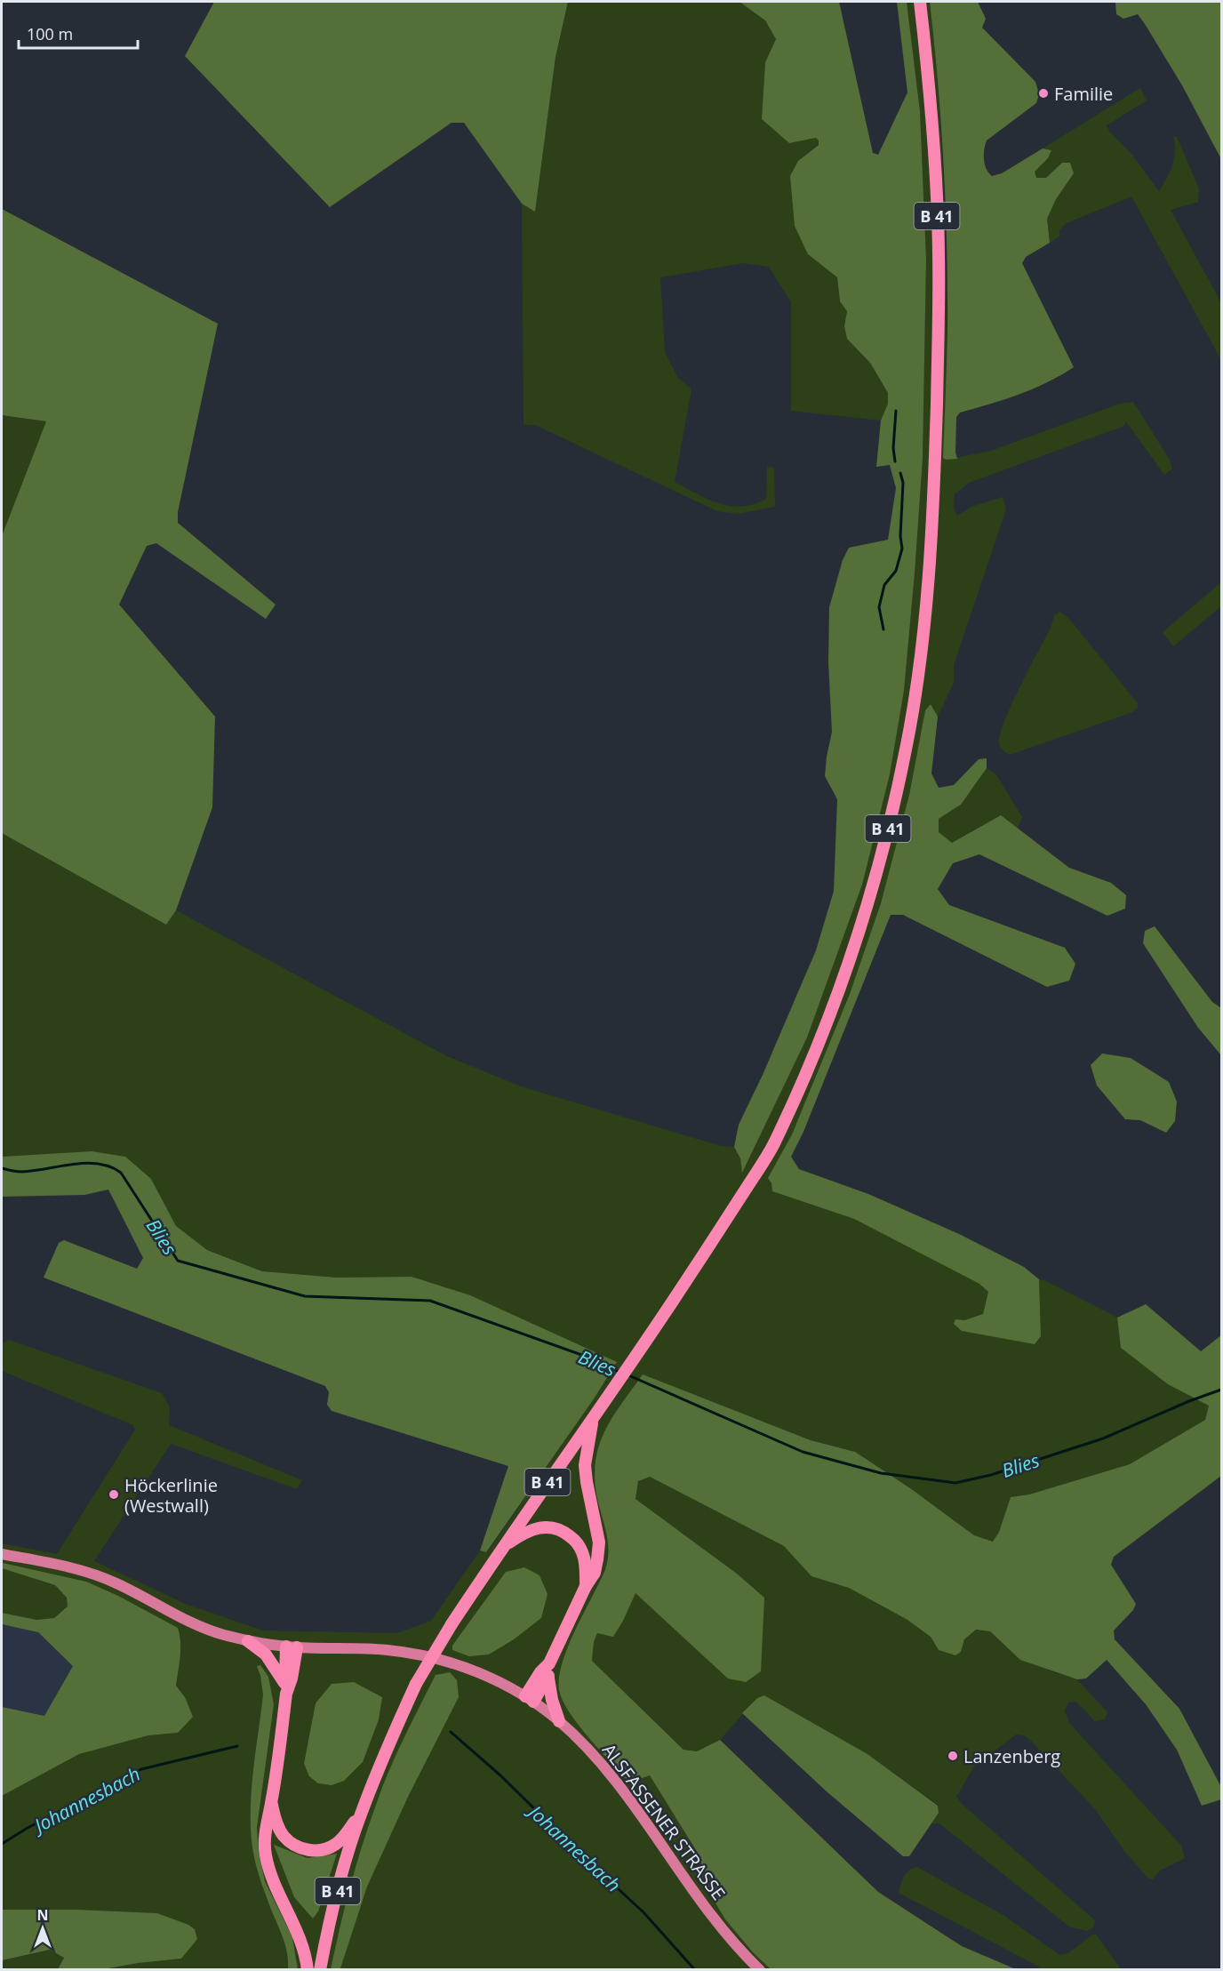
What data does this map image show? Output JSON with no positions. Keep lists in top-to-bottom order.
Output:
{
  "streets": {
    "highway": ["B 41"],
    "main road": ["ALSFASSENER STRASSE"]
  },
  "water": ["Blies", "Johannesbach"],
  "places": ["Familie", "Höckerlinie (Westwall)", "Lanzenberg"],
  "scale_bar": "100 m",
  "north": "top"
}
